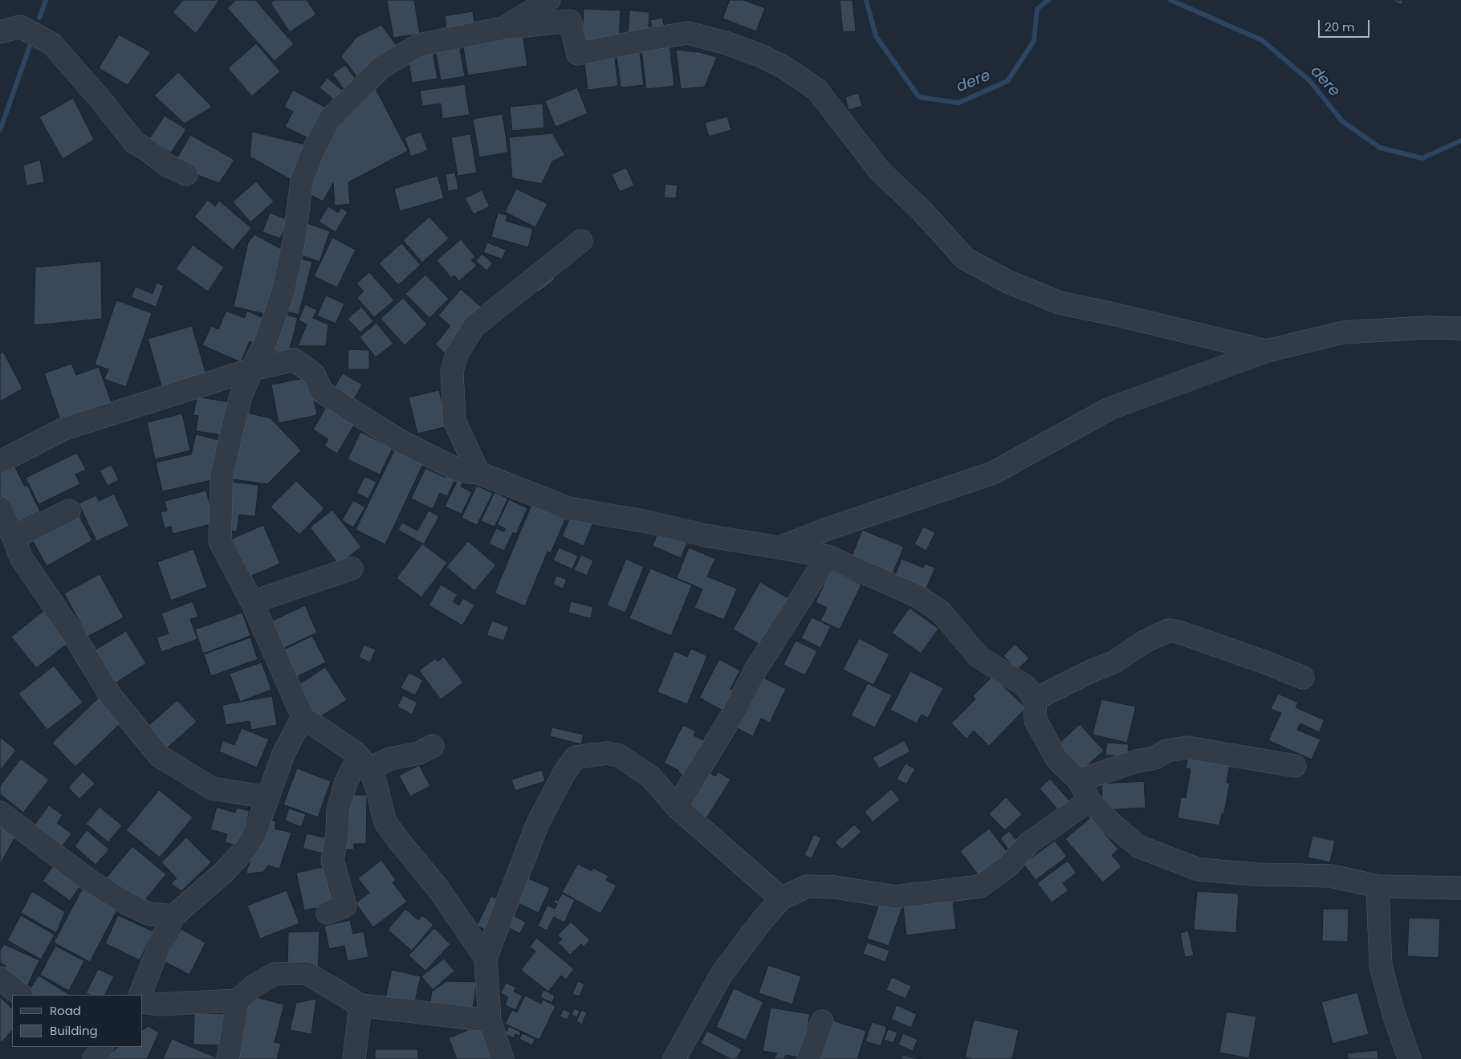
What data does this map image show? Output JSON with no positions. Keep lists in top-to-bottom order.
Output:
{
  "water": ["dere"],
  "legend": ["Road", "Building"],
  "scale_bar": "20 m"
}
